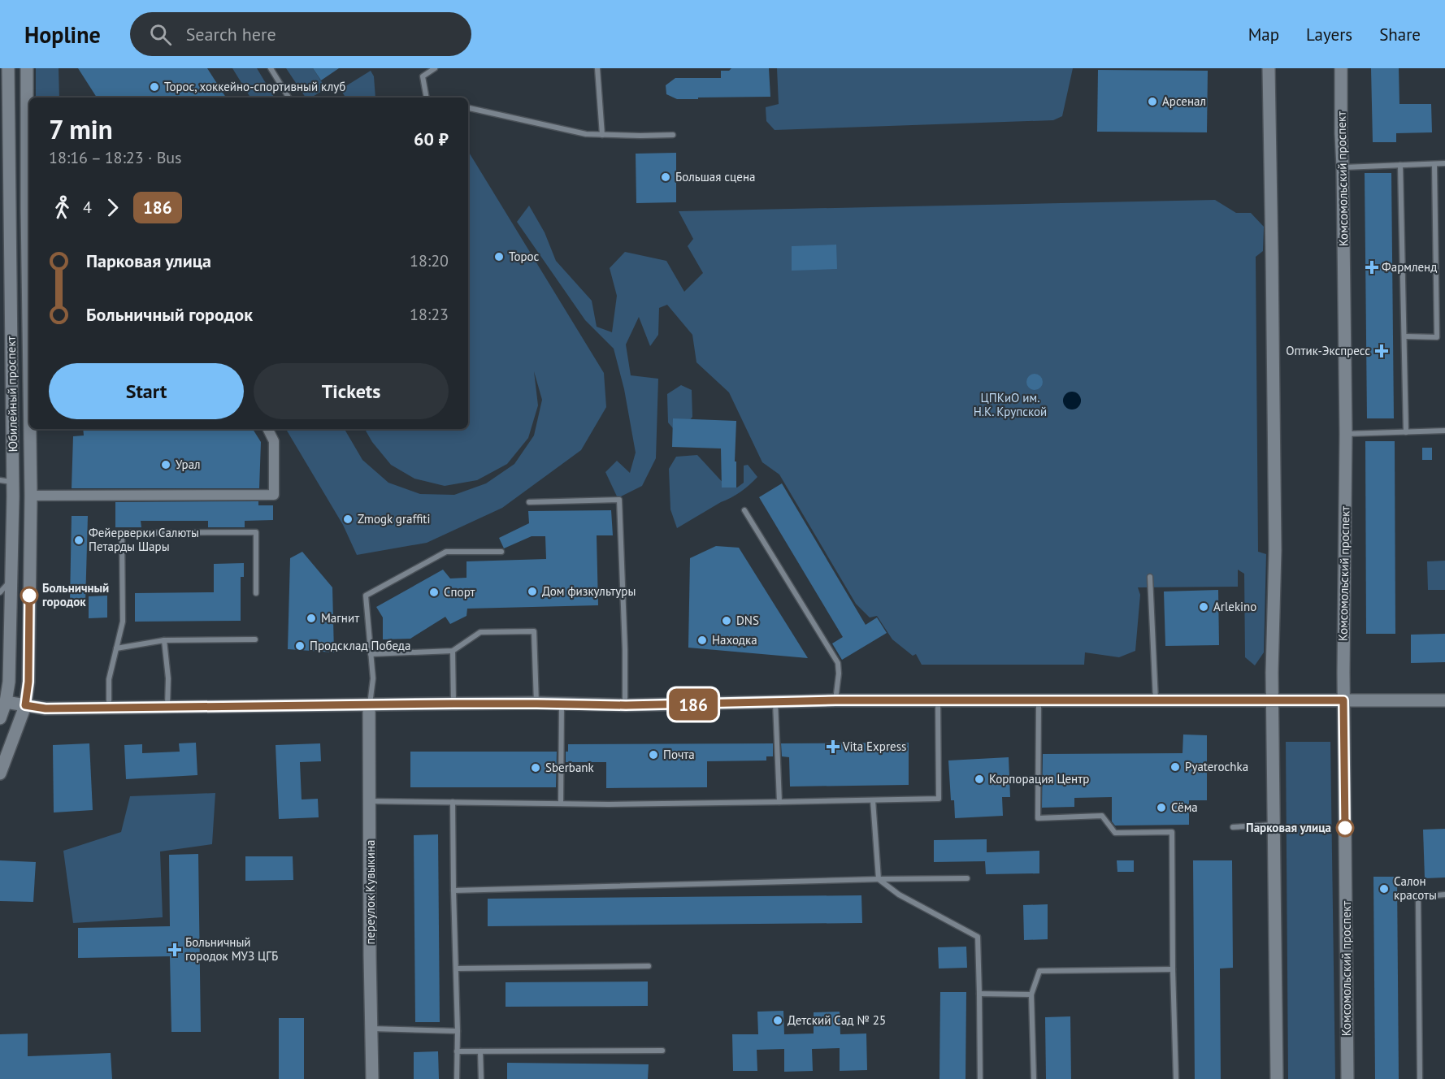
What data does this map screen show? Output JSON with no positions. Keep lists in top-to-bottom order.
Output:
{
  "streets": {
    "main road": ["Комсомольский проспект", "Юбилейный проспект", "переулок Кувыкина"]
  },
  "parks": ["ЦПКиО им. Н.К. Крупской"],
  "places": {
    "other": [
      "Торос, хоккейно-спортивный клуб",
      "Арсенал",
      "Большая сцена",
      "Торос",
      "Урал",
      "Zmogk graffiti",
      "Фейерверки Салюты Петарды Шары",
      "Дом физкультуры",
      "Спорт",
      "Больничный городок",
      "Arlekino",
      "Магнит",
      "DNS",
      "Находка",
      "Продсклад Победа",
      "Почта",
      "Pyaterochka",
      "Sberbank",
      "Корпорация Центр",
      "Сёма",
      "Парковая улица",
      "Салон красоты",
      "Детский Сад № 25"
    ],
    "health": [
      "Фармленд",
      "Оптик-Экспресс",
      "Vita Express",
      "Больничный городок МУЗ ЦГБ"
    ]
  },
  "lines": ["bus line 186"],
  "page": {
    "header": "Hopline",
    "search": "Search here",
    "nav": ["Map", "Layers", "Share"],
    "on_map": "186",
    "heading": ["7 min", "18:16 – 18:23 · Bus", "60 ₽"],
    "legs": ["4", "186"],
    "list": [
      {
        "name": "Парковая улица",
        "value": "18:20"
      },
      {
        "name": "Больничный городок",
        "value": "18:23"
      }
    ],
    "buttons": ["Start", "Tickets"]
  }
}
